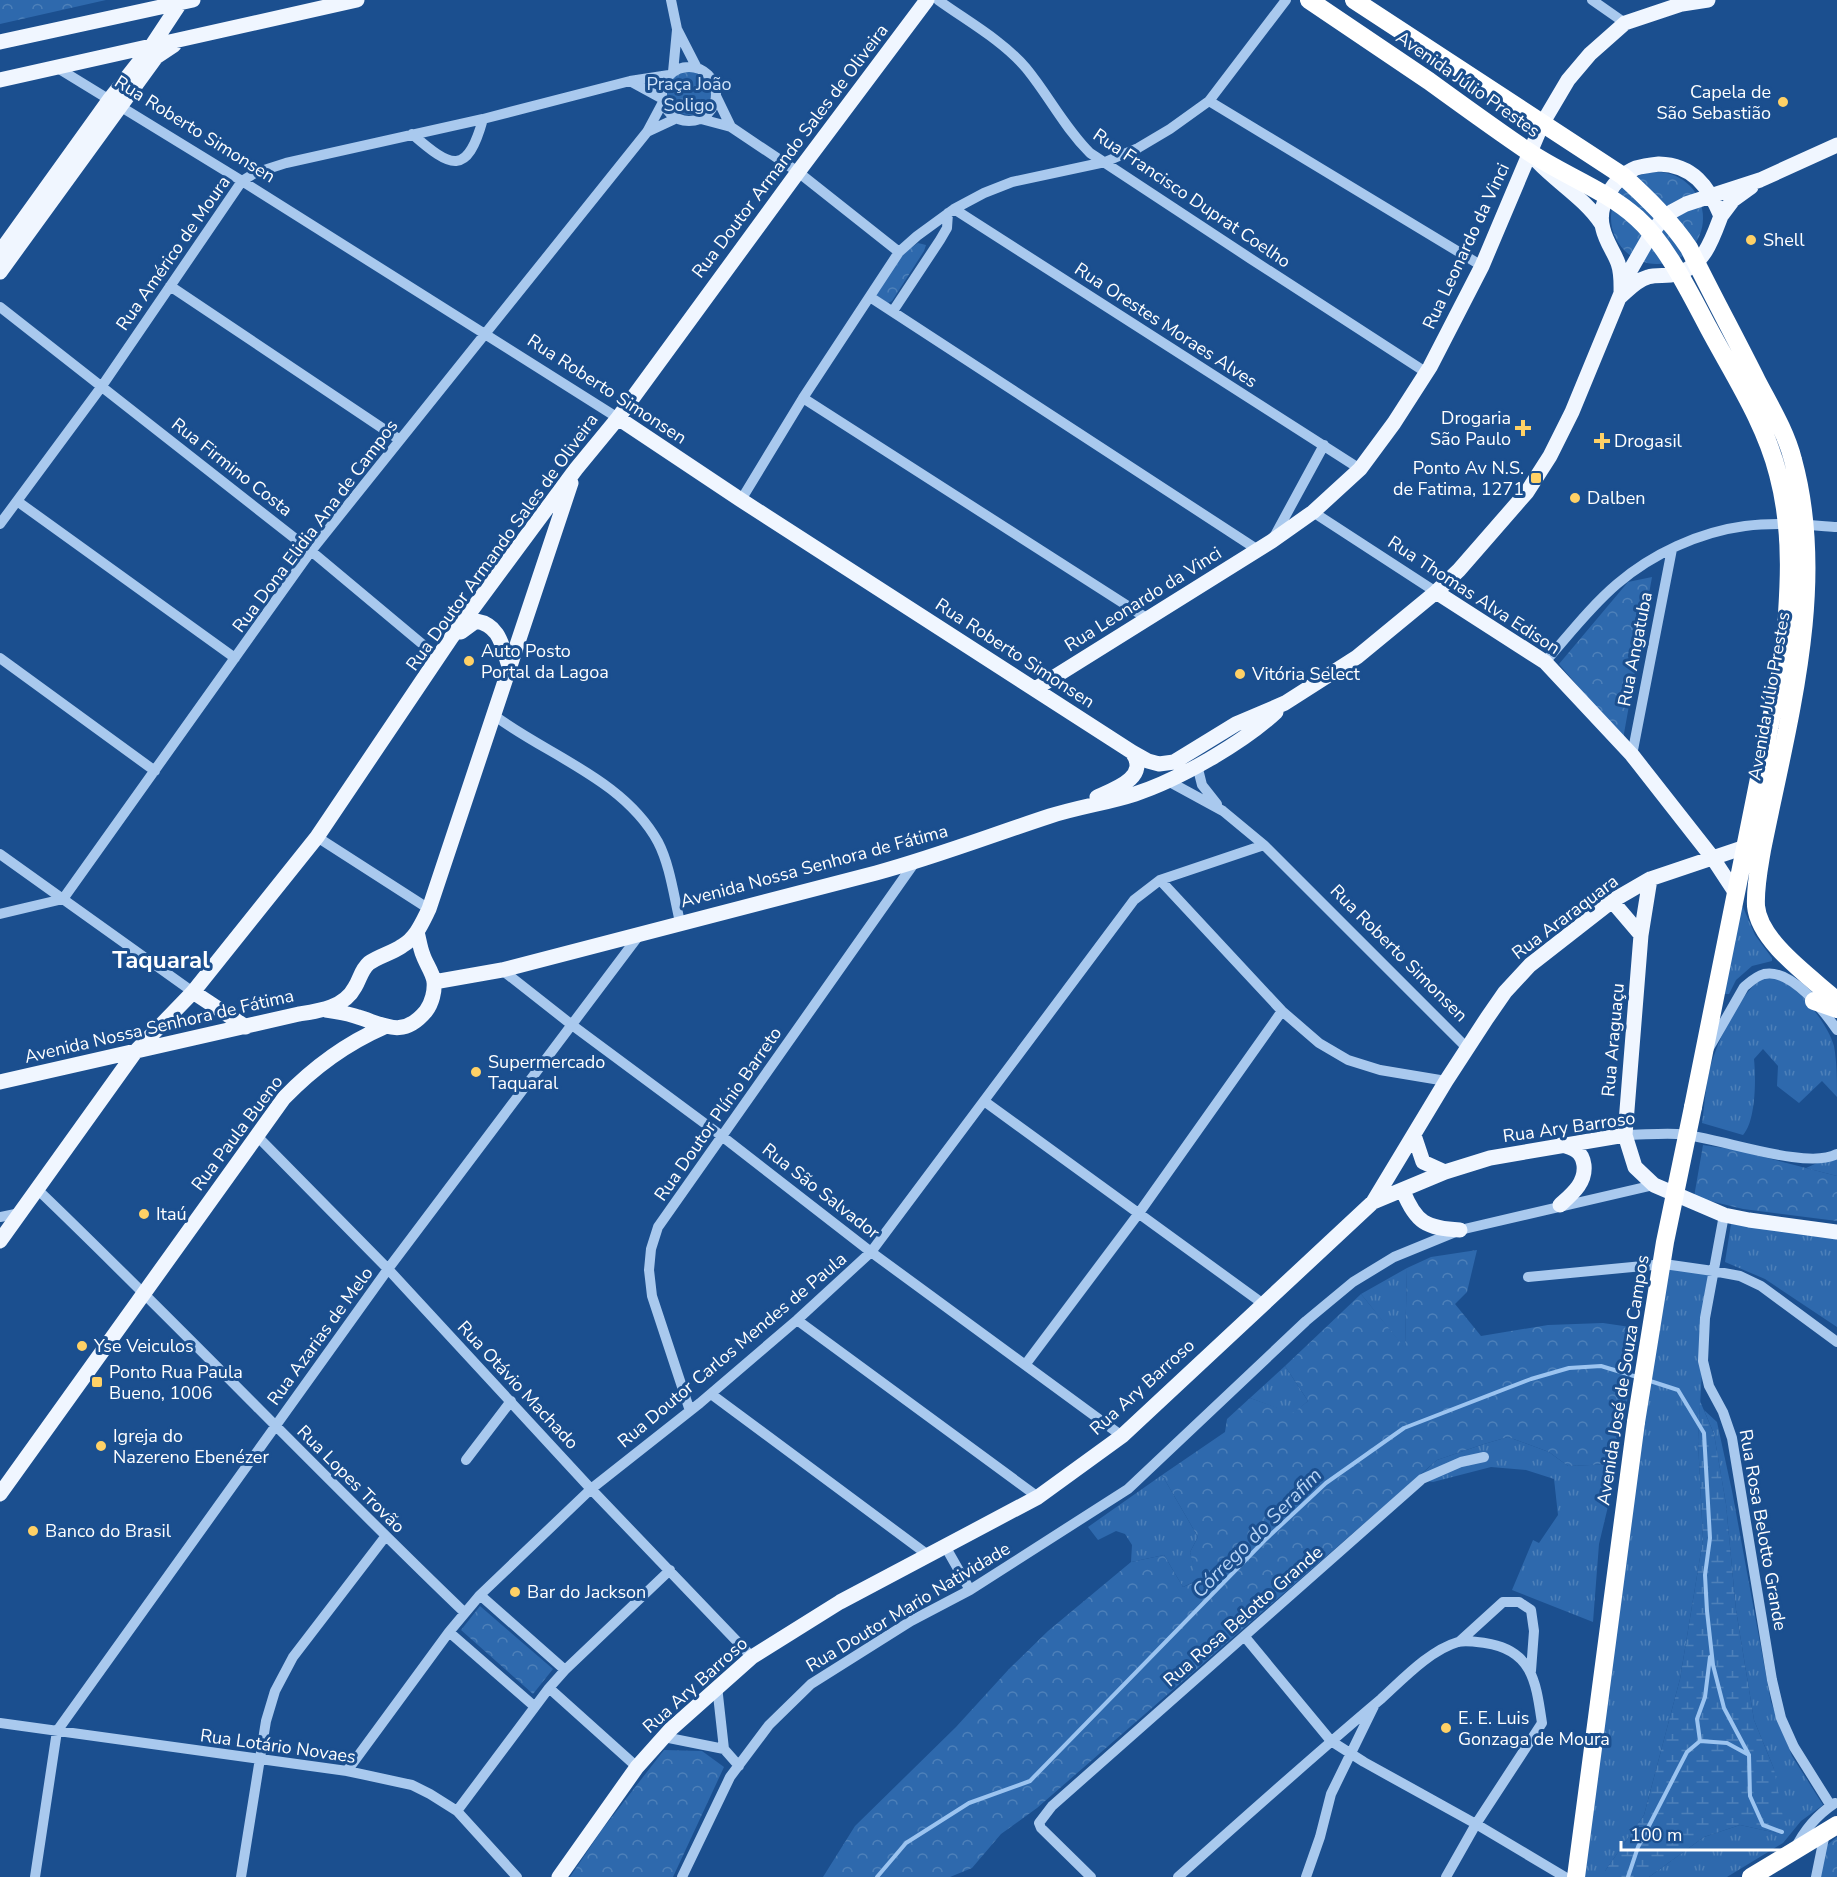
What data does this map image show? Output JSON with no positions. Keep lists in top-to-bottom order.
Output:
{
  "streets": {
    "highway": ["Avenida Júlio Prestes", "Avenida José de Souza Campos"],
    "main road": [
      "Rua Roberto Simonsen",
      "Rua Doutor Armando Sales de Oliveira",
      "Rua Leonardo da Vinci",
      "Rua Thomas Alva Edison",
      "Avenida Nossa Senhora de Fátima",
      "Rua Araraquara",
      "Rua Araguaçu",
      "Rua Ary Barroso",
      "Rua Paula Bueno"
    ],
    "street": [
      "Rua Francisco Duprat Coelho",
      "Rua Américo de Moura",
      "Rua Orestes Moraes Alves",
      "Rua Firmino Costa",
      "Rua Dona Elidia Ana de Campos",
      "Rua Angatuba",
      "Rua Doutor Plínio Barreto",
      "Rua São Salvador",
      "Rua Azarias de Melo",
      "Rua Doutor Carlos Mendes de Paula",
      "Rua Otávio Machado",
      "Rua Lopes Trovão",
      "Rua Rosa Belotto Grande",
      "Rua Doutor Mario Natividade",
      "Rua Lotário Novaes"
    ]
  },
  "crossings": [
    ["Avenida Júlio Prestes", "Rua Leonardo da Vinci"],
    ["Avenida Júlio Prestes", "Rua Thomas Alva Edison"],
    ["Avenida Júlio Prestes", "Avenida Nossa Senhora de Fátima"],
    ["Avenida Júlio Prestes", "Rua Araraquara"],
    ["Avenida Júlio Prestes", "Avenida José de Souza Campos"],
    ["Rua Roberto Simonsen", "Rua Doutor Armando Sales de Oliveira"],
    ["Rua Roberto Simonsen", "Rua Leonardo da Vinci"],
    ["Rua Roberto Simonsen", "Rua Américo de Moura"],
    ["Rua Roberto Simonsen", "Rua Dona Elidia Ana de Campos"],
    ["Rua Roberto Simonsen", "Avenida Nossa Senhora de Fátima"],
    ["Rua Roberto Simonsen", "Rua Araraquara"],
    ["Rua Roberto Simonsen", "Rua Doutor Carlos Mendes de Paula"],
    ["Rua Doutor Armando Sales de Oliveira", "Rua Firmino Costa"],
    ["Rua Doutor Armando Sales de Oliveira", "Avenida Nossa Senhora de Fátima"],
    ["Rua Doutor Armando Sales de Oliveira", "Rua Lopes Trovão"],
    ["Rua Francisco Duprat Coelho", "Rua Leonardo da Vinci"],
    ["Rua Leonardo da Vinci", "Rua Orestes Moraes Alves"],
    ["Rua Leonardo da Vinci", "Rua Thomas Alva Edison"],
    ["Rua Américo de Moura", "Rua Firmino Costa"],
    ["Rua Américo de Moura", "Rua Dona Elidia Ana de Campos"],
    ["Rua Firmino Costa", "Rua Dona Elidia Ana de Campos"],
    ["Rua Thomas Alva Edison", "Rua Angatuba"],
    ["Rua Thomas Alva Edison", "Avenida Nossa Senhora de Fátima"],
    ["Rua Thomas Alva Edison", "Rua Araraquara"],
    ["Rua Thomas Alva Edison", "Avenida José de Souza Campos"],
    ["Avenida Nossa Senhora de Fátima", "Rua Doutor Plínio Barreto"],
    ["Avenida Nossa Senhora de Fátima", "Rua Paula Bueno"],
    ["Avenida Nossa Senhora de Fátima", "Rua São Salvador"],
    ["Avenida Nossa Senhora de Fátima", "Rua Azarias de Melo"],
    ["Rua Araraquara", "Rua Araguaçu"],
    ["Rua Araraquara", "Rua Ary Barroso"],
    ["Rua Araguaçu", "Rua Ary Barroso"],
    ["Rua Araguaçu", "Rua Rosa Belotto Grande"],
    ["Rua Araguaçu", "Rua Doutor Mario Natividade"],
    ["Rua Doutor Plínio Barreto", "Rua São Salvador"],
    ["Rua Doutor Plínio Barreto", "Rua Doutor Carlos Mendes de Paula"],
    ["Rua Ary Barroso", "Rua São Salvador"],
    ["Rua Ary Barroso", "Rua Otávio Machado"],
    ["Rua Paula Bueno", "Rua Otávio Machado"],
    ["Rua Paula Bueno", "Rua Lopes Trovão"],
    ["Rua São Salvador", "Rua Azarias de Melo"],
    ["Rua São Salvador", "Rua Doutor Carlos Mendes de Paula"],
    ["Rua Azarias de Melo", "Rua Otávio Machado"],
    ["Rua Azarias de Melo", "Rua Lopes Trovão"],
    ["Rua Azarias de Melo", "Rua Lotário Novaes"],
    ["Rua Doutor Carlos Mendes de Paula", "Rua Otávio Machado"],
    ["Rua Doutor Carlos Mendes de Paula", "Rua Lopes Trovão"],
    ["Rua Doutor Carlos Mendes de Paula", "Rua Lotário Novaes"]
  ],
  "districts": ["Taquaral"],
  "water": ["Córrego do Serafim"],
  "parks": ["Praça João Soligo"],
  "places": {
    "other": [
      "Capela de São Sebastião",
      "Shell",
      "Dalben",
      "Auto Posto Portal da Lagoa",
      "Vitória Select",
      "Supermercado Taquaral",
      "Itaú",
      "Yse Veiculos",
      "Igreja do Nazereno Ebenézer",
      "Banco do Brasil",
      "Bar do Jackson",
      "E. E. Luis Gonzaga de Moura"
    ],
    "health": ["Drogaria São Paulo", "Drogasil"],
    "transit": ["Ponto Av N.S. de Fatima, 1271", "Ponto Rua Paula Bueno, 1006"]
  },
  "scale_bar": "100 m"
}
